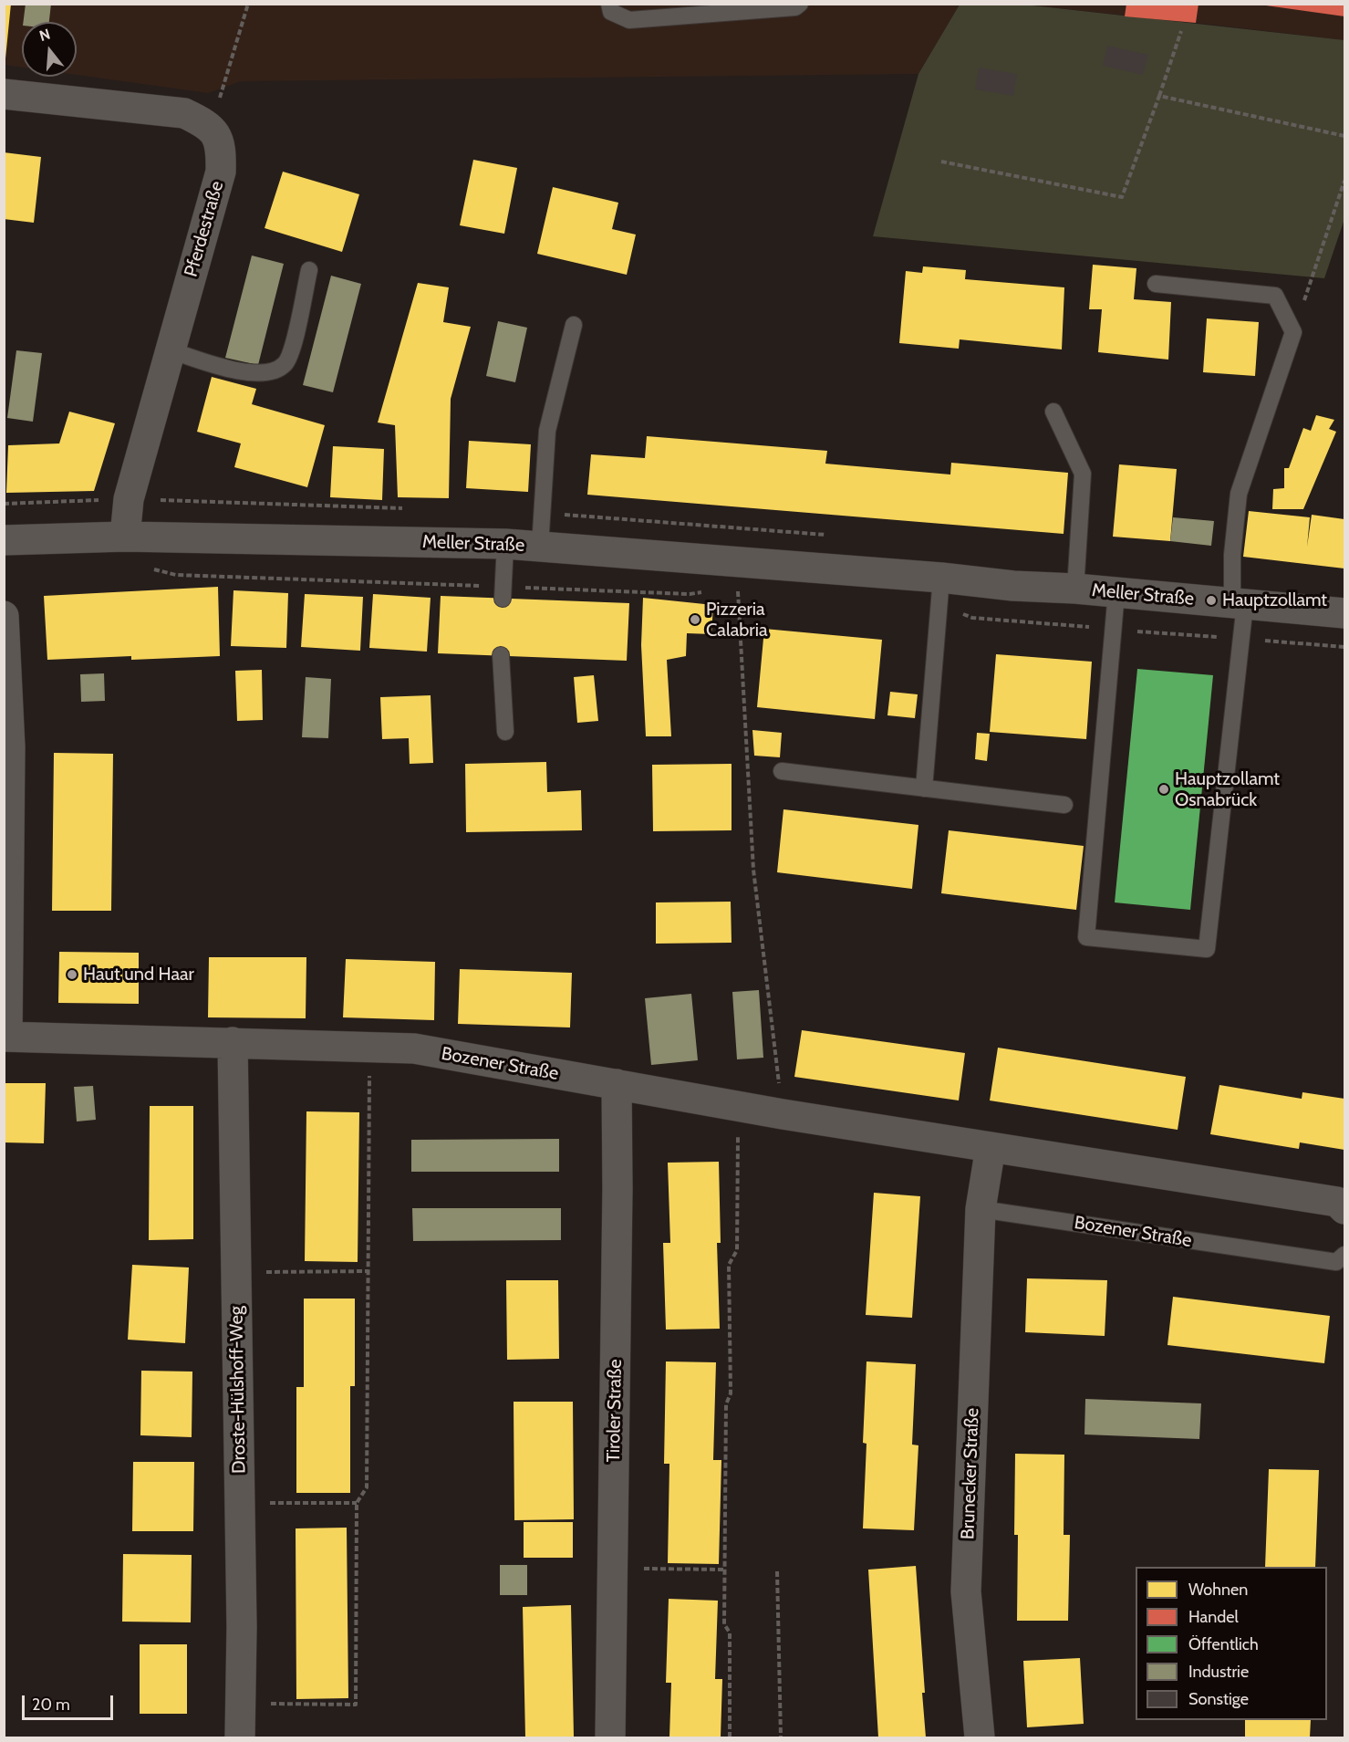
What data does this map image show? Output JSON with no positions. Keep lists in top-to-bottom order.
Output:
{
  "streets": {
    "street": [
      "Pferdestraße",
      "Meller Straße",
      "Bozener Straße",
      "Droste-Hülshoff-Weg",
      "Tiroler Straße",
      "Brunecker Straße"
    ]
  },
  "crossings": [
    ["Pferdestraße", "Meller Straße"],
    ["Bozener Straße", "Droste-Hülshoff-Weg"],
    ["Bozener Straße", "Tiroler Straße"],
    ["Bozener Straße", "Brunecker Straße"]
  ],
  "places": [
    "Hauptzollamt",
    "Pizzeria Calabria",
    "Hauptzollamt Osnabrück",
    "Haut und Haar"
  ],
  "legend": [
    "Wohnen",
    "Handel",
    "Öffentlich",
    "Industrie",
    "Sonstige"
  ],
  "scale_bar": "20 m",
  "north": "top"
}
